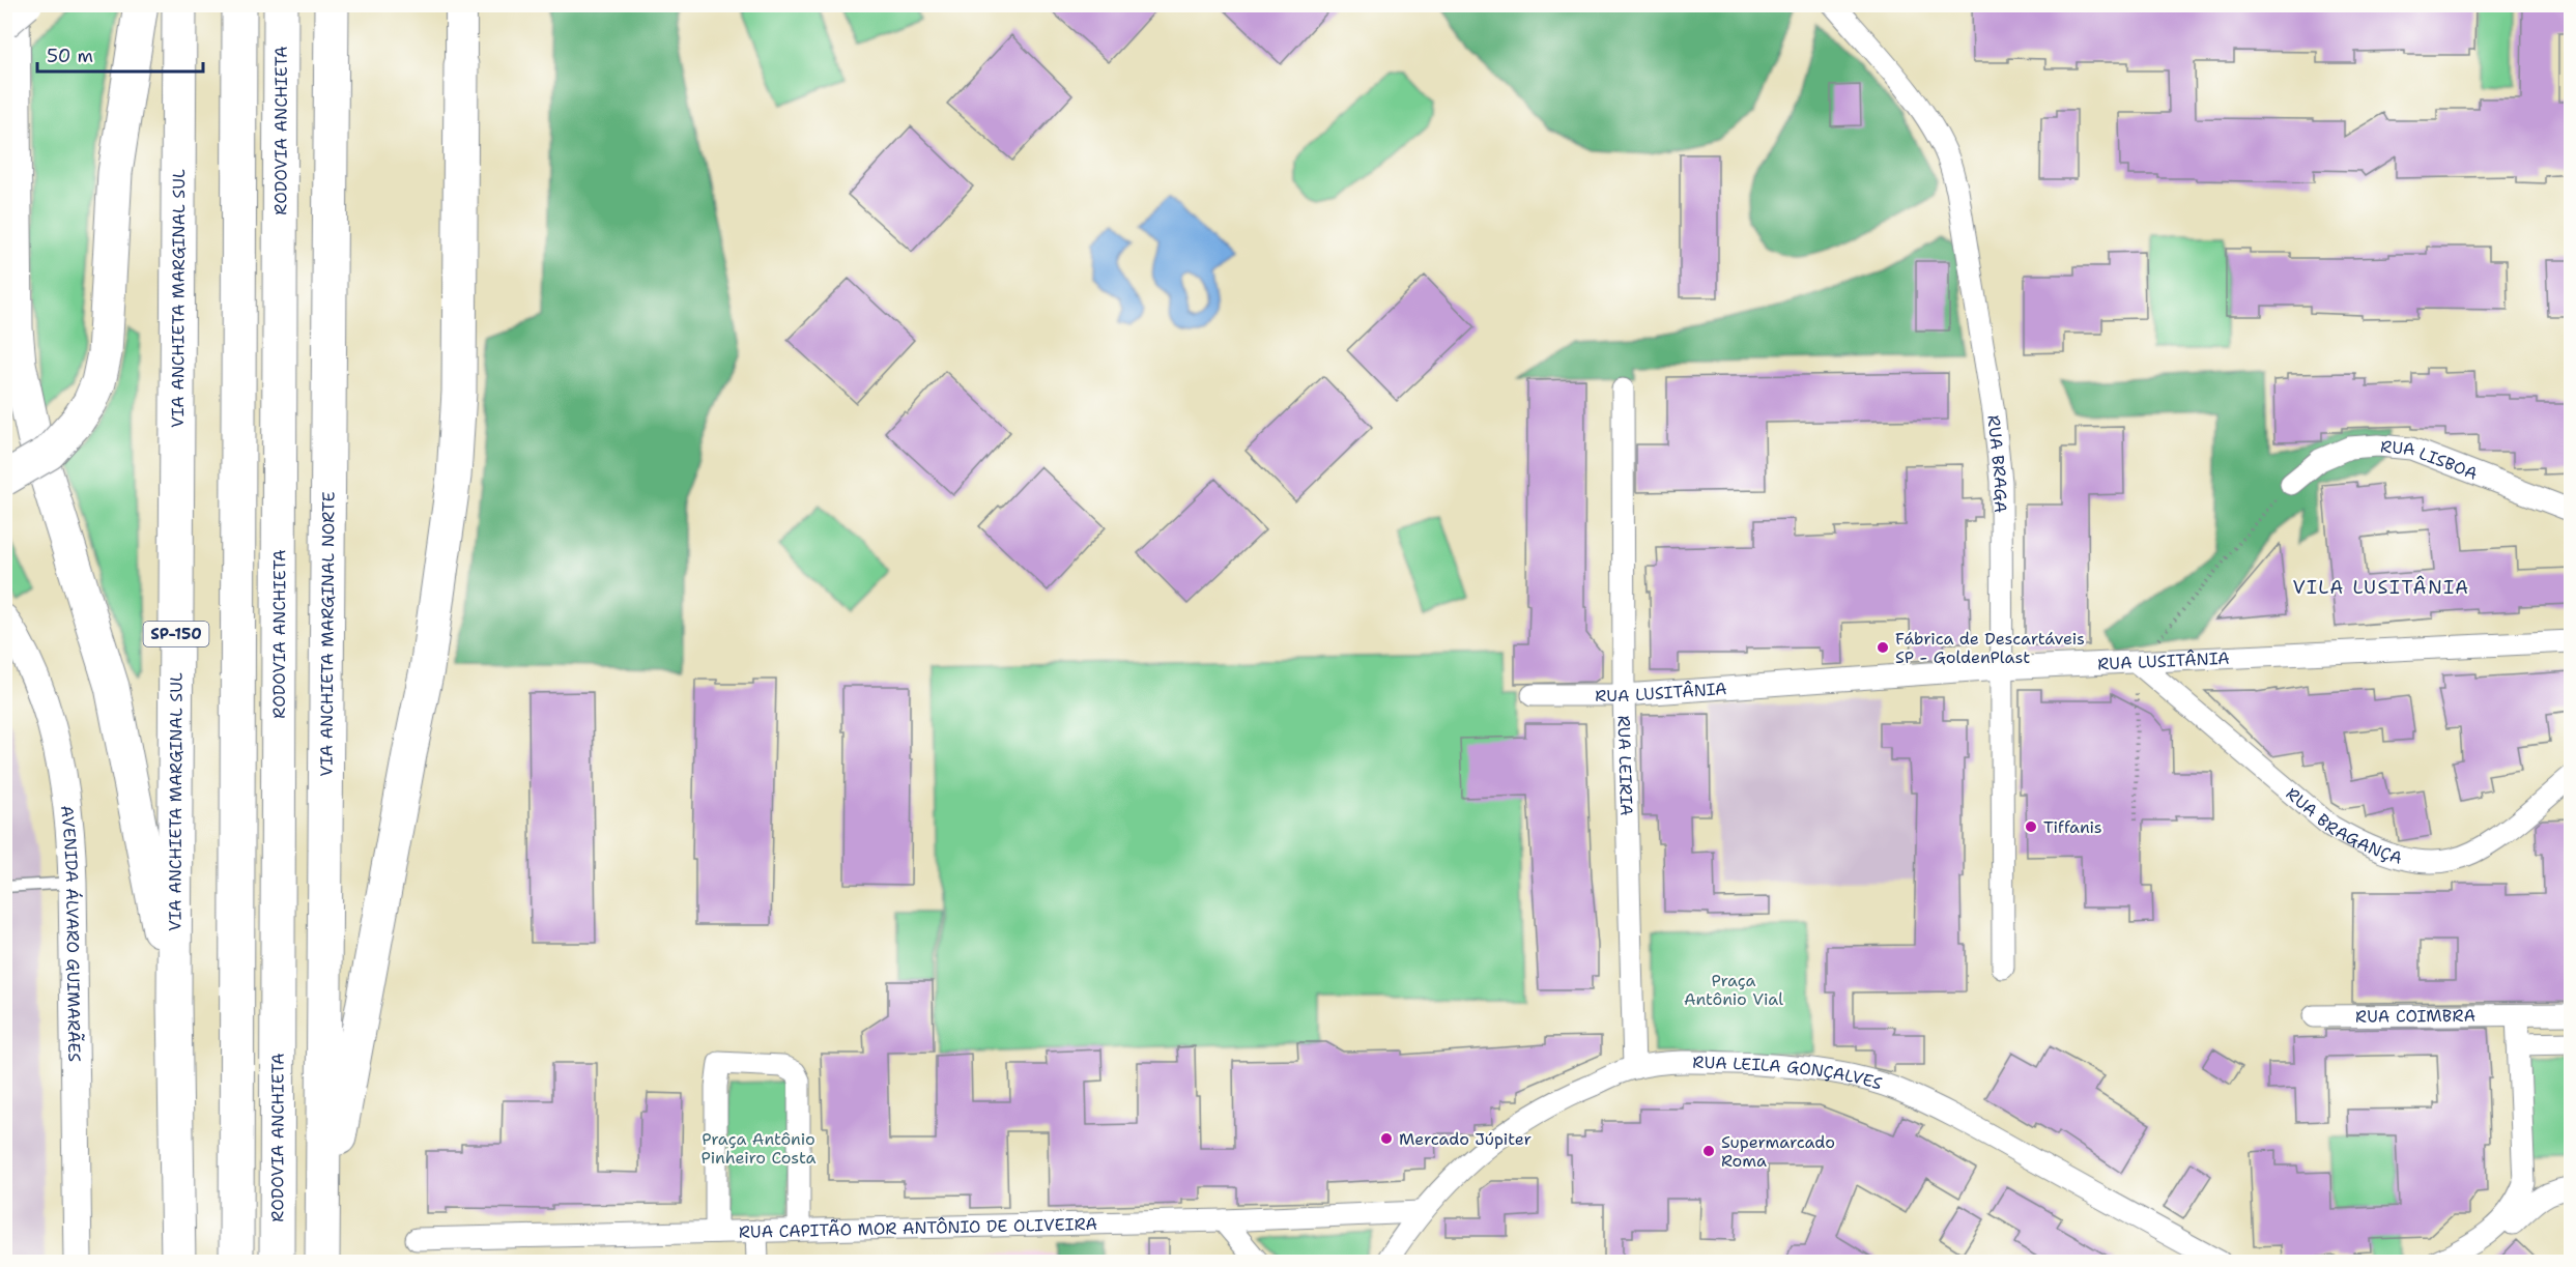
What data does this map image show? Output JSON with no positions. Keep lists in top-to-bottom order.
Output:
{
  "streets": {
    "highway": [
      "RODOVIA ANCHIETA",
      "VIA ANCHIETA MARGINAL SUL",
      "SP-150",
      "VIA ANCHIETA MARGINAL NORTE"
    ],
    "street": [
      "RUA LISBOA",
      "RUA BRAGA",
      "RUA LUSITÂNIA",
      "RUA LEIRIA",
      "RUA BRAGANÇA",
      "AVENIDA ÁLVARO GUIMARÃES",
      "RUA COIMBRA",
      "RUA LEILA GONÇALVES",
      "RUA CAPITÃO MOR ANTÔNIO DE OLIVEIRA"
    ]
  },
  "crossings": [
    ["RUA BRAGA", "RUA LUSITÂNIA"],
    ["RUA LUSITÂNIA", "RUA LEIRIA"],
    ["RUA LUSITÂNIA", "RUA BRAGANÇA"],
    ["RUA LEIRIA", "RUA LEILA GONÇALVES"],
    ["RUA LEILA GONÇALVES", "RUA CAPITÃO MOR ANTÔNIO DE OLIVEIRA"]
  ],
  "districts": ["VILA LUSITÂNIA"],
  "parks": ["Praça Antônio Vial", "Praça Antônio Pinheiro Costa"],
  "places": [
    "Fábrica de Descartáveis SP - GoldenPlast",
    "Tiffanis",
    "Mercado Júpiter",
    "Supermarcado Roma"
  ],
  "scale_bar": "50 m"
}
